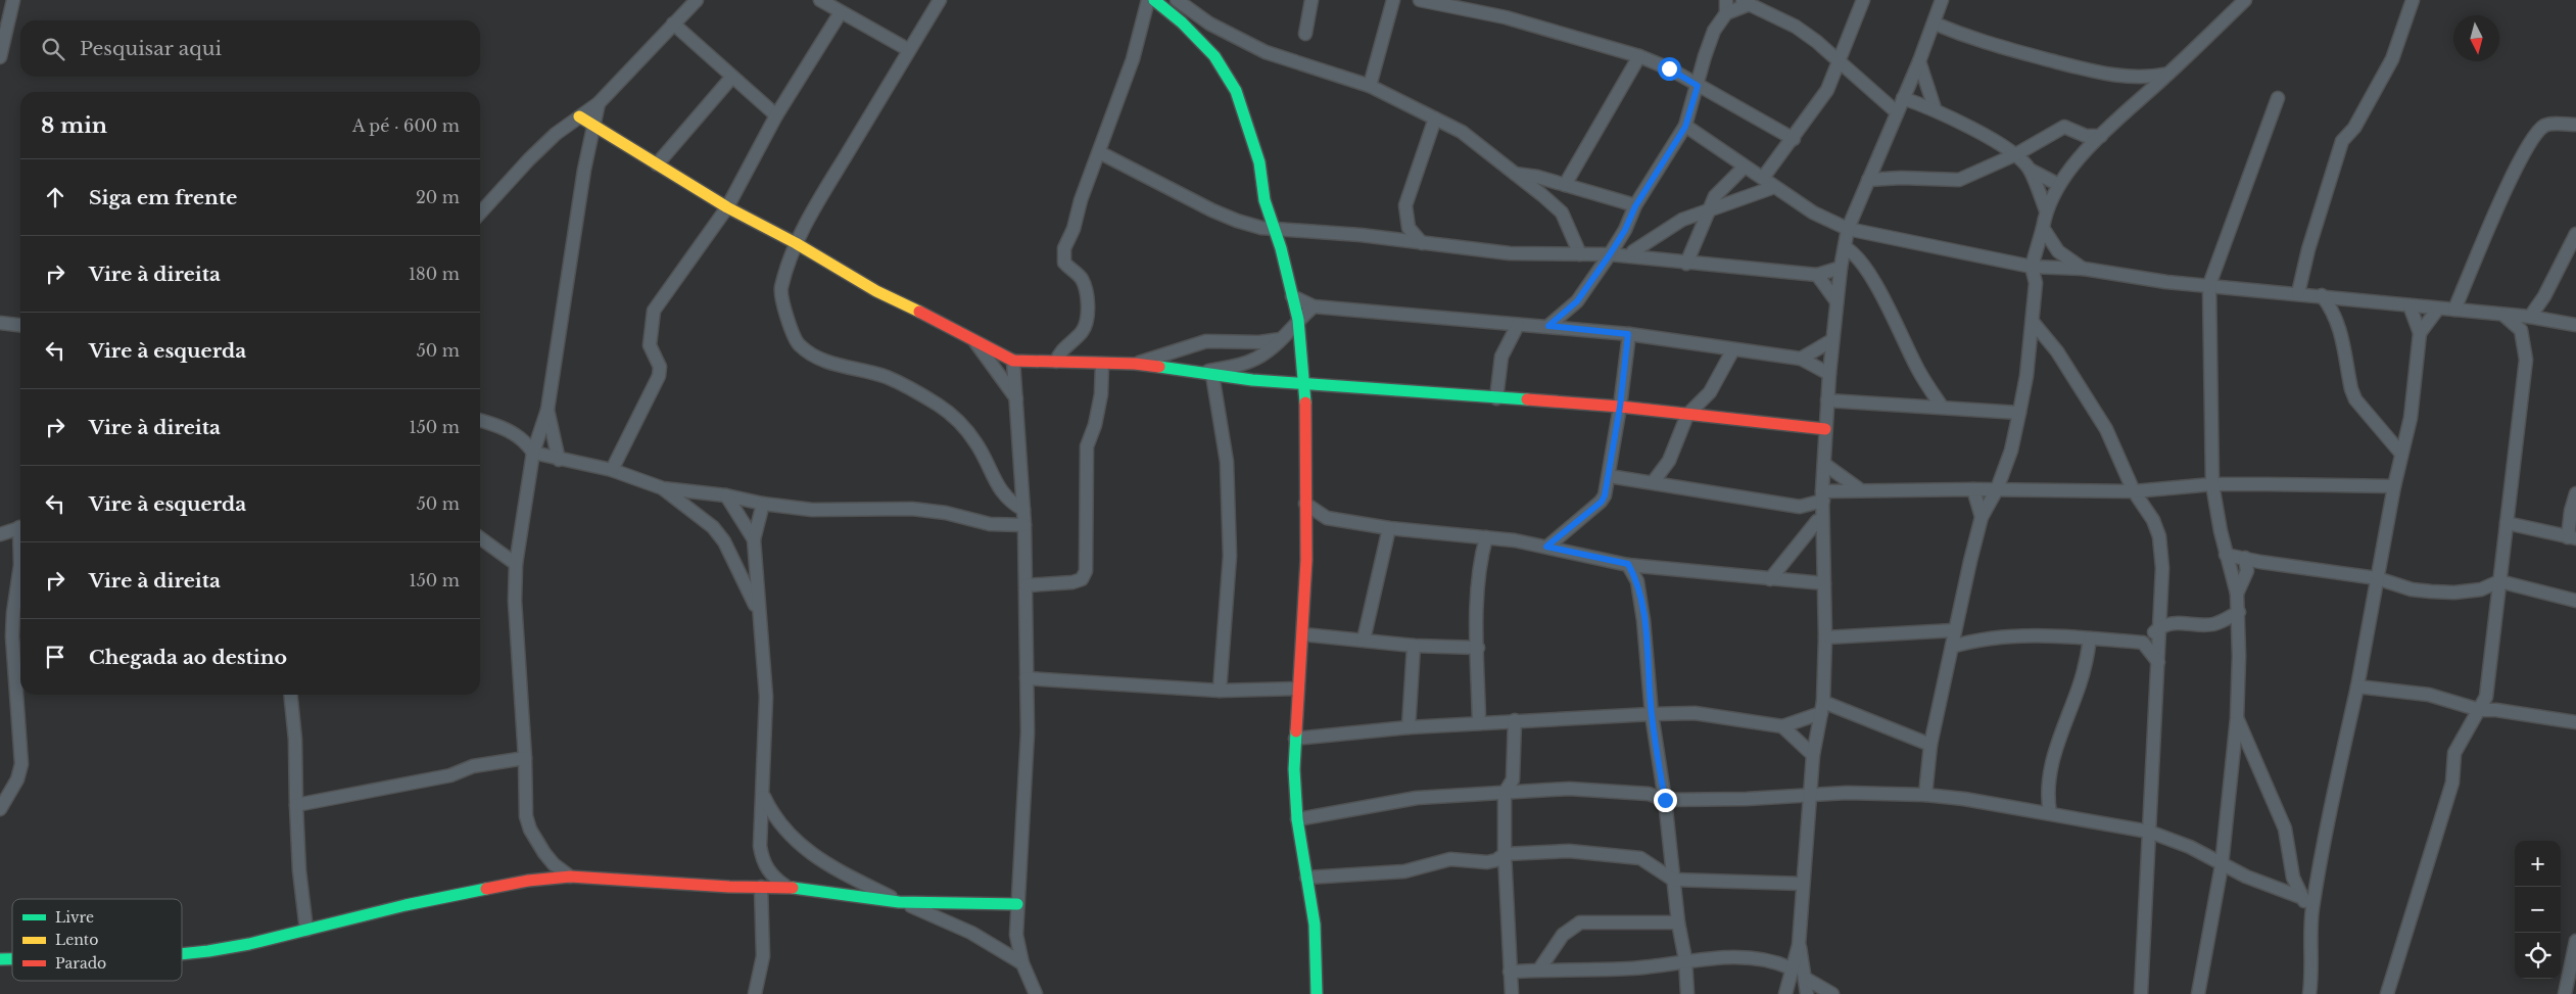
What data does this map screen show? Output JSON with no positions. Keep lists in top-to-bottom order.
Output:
{
  "legend": ["Livre", "Lento", "Parado"],
  "north": "bottom",
  "page": {
    "search": "Pesquisar aqui",
    "heading": ["8 min", "A pé · 600 m"],
    "list": [
      ["Siga em frente", "20 m"],
      ["Vire à direita", "180 m"],
      ["Vire à esquerda", "50 m"],
      ["Vire à direita", "150 m"],
      ["Vire à esquerda", "50 m"],
      ["Vire à direita", "150 m"],
      "Chegada ao destino"
    ],
    "map_buttons": ["+", "−"]
  }
}
